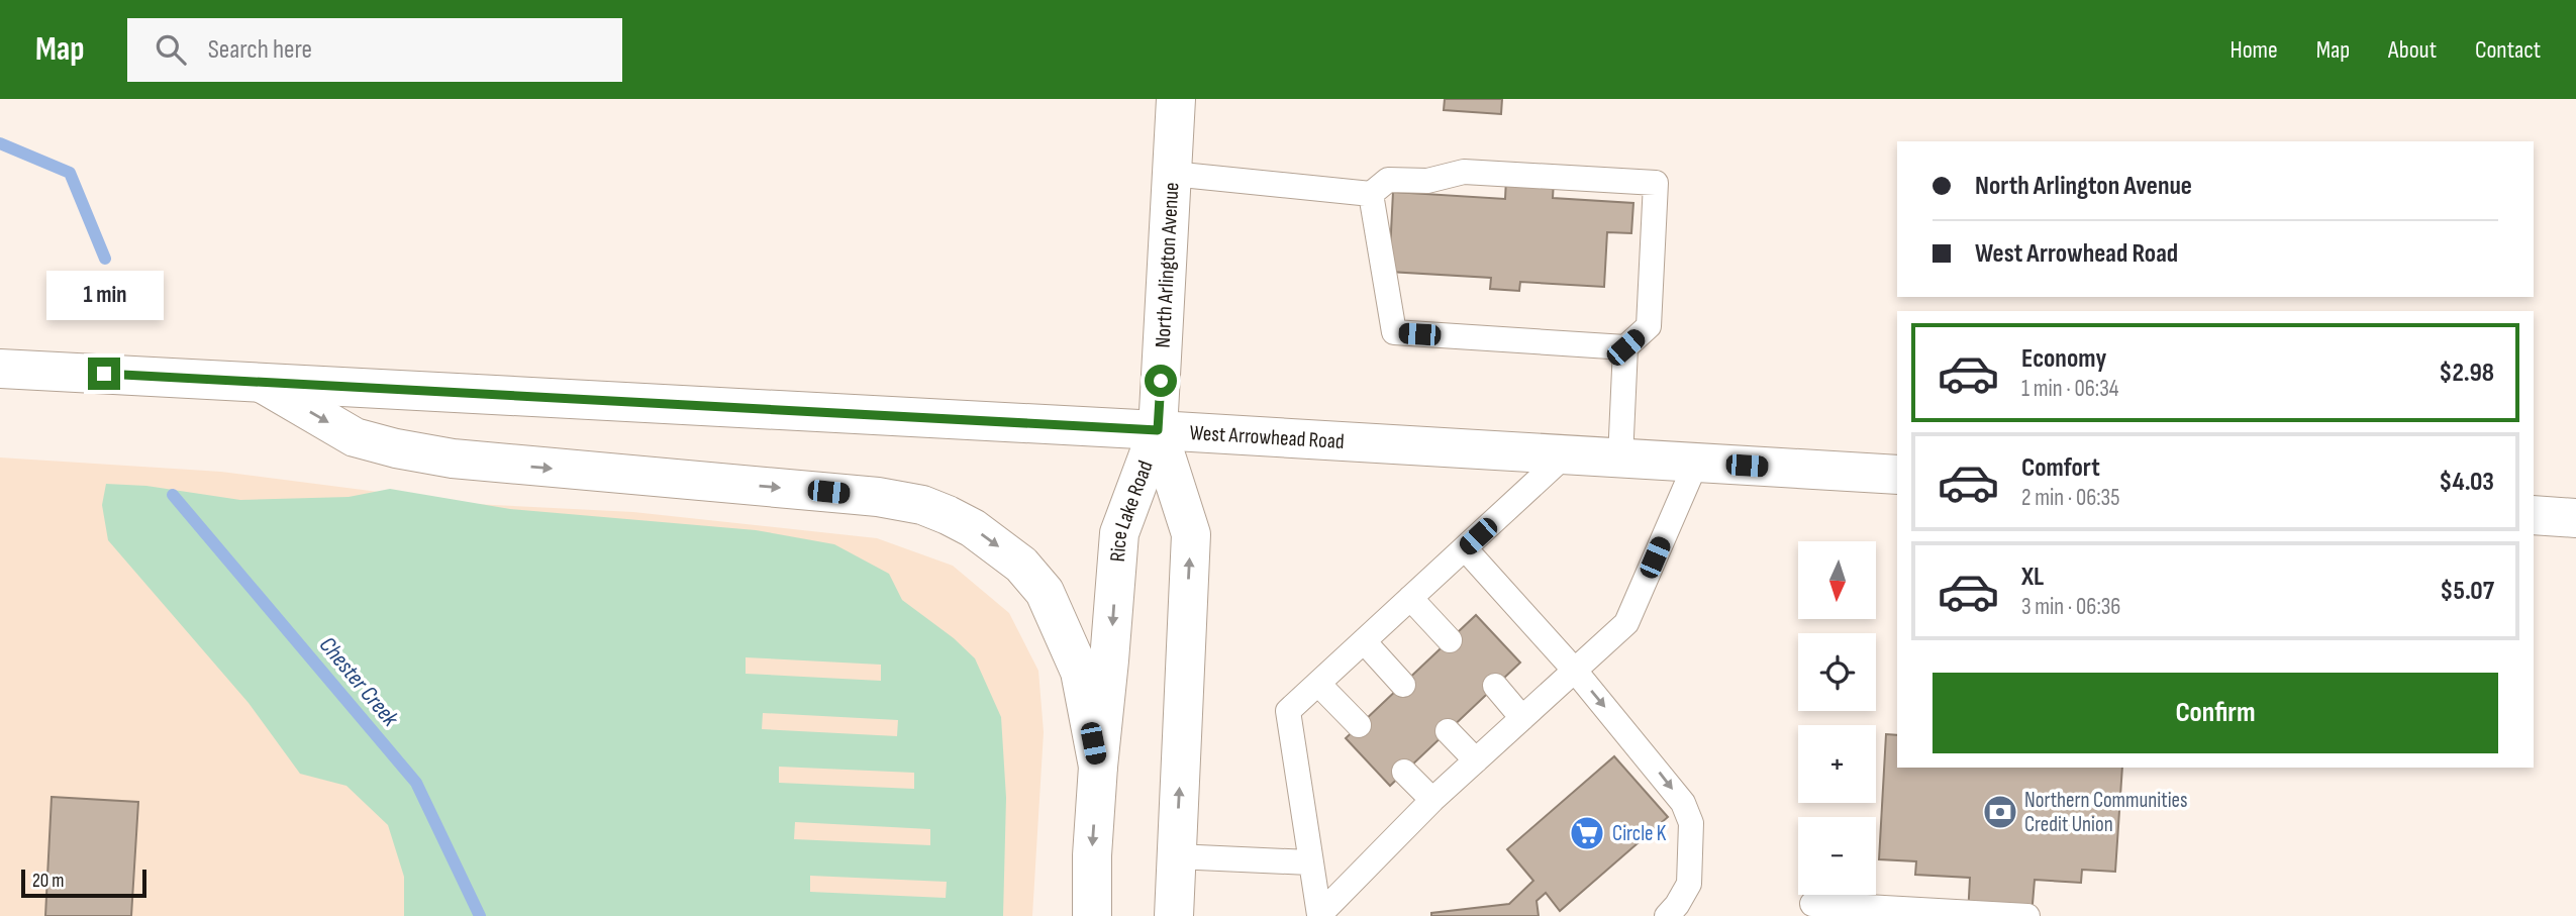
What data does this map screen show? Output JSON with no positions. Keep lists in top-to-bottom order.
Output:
{
  "streets": {
    "main road": ["North Arlington Avenue", "West Arrowhead Road", "Rice Lake Road"]
  },
  "crossings": [
    ["North Arlington Avenue", "West Arrowhead Road"],
    ["North Arlington Avenue", "Rice Lake Road"],
    ["West Arrowhead Road", "Rice Lake Road"]
  ],
  "water": ["Chester Creek"],
  "places": {
    "bank": ["Northern Communities Credit Union"],
    "supermarket": ["Circle K"]
  },
  "scale_bar": "20 m",
  "north": "bottom",
  "page": {
    "header": "Map",
    "search": "Search here",
    "nav": [
      "Home",
      "Map",
      "About",
      "Contact"
    ],
    "banner": ["North Arlington Avenue", "West Arrowhead Road"],
    "bubble": "1 min",
    "list": [
      {
        "name": "Economy",
        "note": "1 min · 06:34",
        "value": "$2.98"
      },
      {
        "name": "Comfort",
        "note": "2 min · 06:35",
        "value": "$4.03"
      },
      {
        "name": "XL",
        "note": "3 min · 06:36",
        "value": "$5.07"
      }
    ],
    "map_buttons": ["+", "−"],
    "buttons": "Confirm",
    "scale": "20 m"
  }
}
